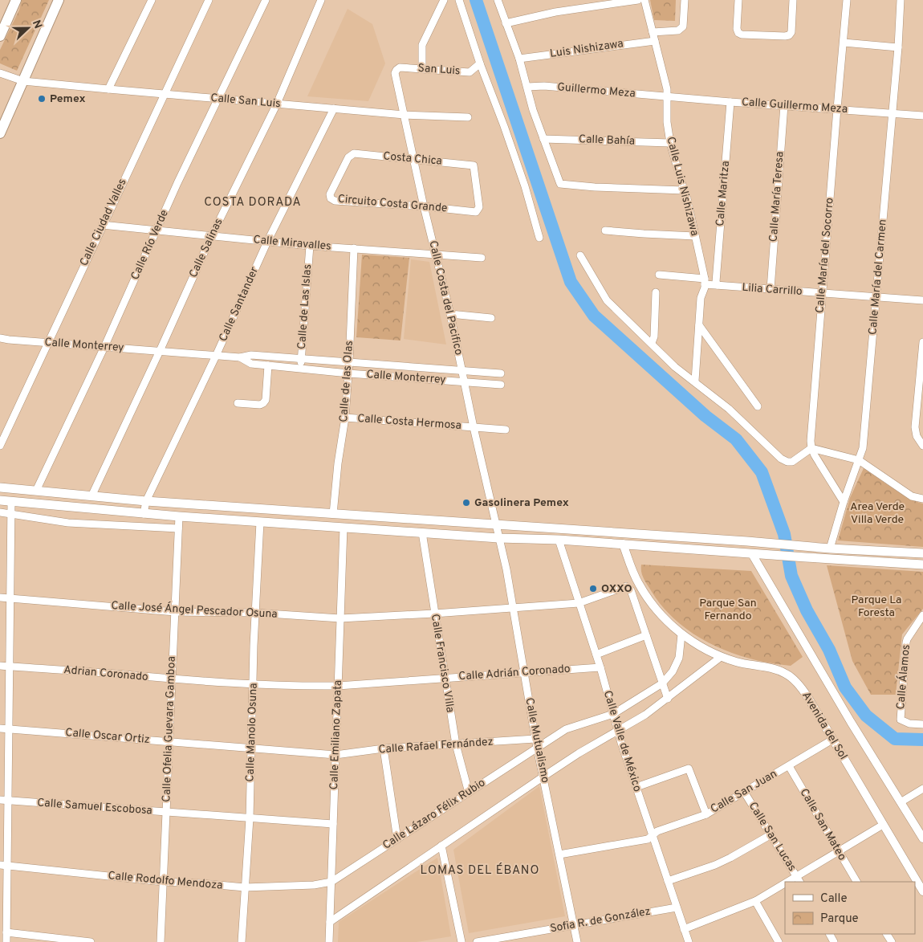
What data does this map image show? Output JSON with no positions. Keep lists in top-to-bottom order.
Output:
{
  "streets": {
    "street": [
      "Luis Nishizawa",
      "San Luis",
      "Guillermo Meza",
      "Calle San Luis",
      "Calle Guillermo Meza",
      "Calle Bahía",
      "Costa Chica",
      "Calle Luis Nishizawa",
      "Calle Maritza",
      "Calle María Teresa",
      "Circuito Costa Grande",
      "Calle Ciudad Valles",
      "Calle Miravalles",
      "Calle Río Verde",
      "Calle Salinas",
      "Calle María del Socorro",
      "Calle María del Carmen",
      "Lilia Carrillo",
      "Calle Costa del Pacifico",
      "Calle Santander",
      "Calle de Las Islas",
      "Calle Monterrey",
      "Calle de las Olas",
      "Calle Costa Hermosa",
      "Calle José Ángel Pescador Osuna",
      "Calle Francisco Villa",
      "Calle Adrián Coronado",
      "Adrian Coronado",
      "Calle Álamos",
      "Avenida del Sol",
      "Calle Ofelia Guevara Gamboa",
      "Calle Manolo Osuna",
      "Calle Emiliano Zapata",
      "Calle Oscar Ortiz",
      "Calle Mutualismo",
      "Calle Valle de México",
      "Calle Rafael Fernández",
      "Calle San Juan",
      "Calle Samuel Escobosa",
      "Calle Lázaro Félix Rubio",
      "Calle San Mateo",
      "Calle San Lucas",
      "Calle Rodolfo Mendoza",
      "Sofia R. de González"
    ]
  },
  "crossings": [
    ["Luis Nishizawa", "Calle Luis Nishizawa"],
    ["San Luis", "Calle Costa del Pacifico"],
    ["Guillermo Meza", "Calle Guillermo Meza"],
    ["Guillermo Meza", "Calle Luis Nishizawa"],
    ["Calle San Luis", "Calle Ciudad Valles"],
    ["Calle San Luis", "Calle Río Verde"],
    ["Calle San Luis", "Calle Salinas"],
    ["Calle San Luis", "Calle Costa del Pacifico"],
    ["Calle San Luis", "Calle Santander"],
    ["Calle Guillermo Meza", "Calle Luis Nishizawa"],
    ["Calle Guillermo Meza", "Calle Maritza"],
    ["Calle Guillermo Meza", "Calle María Teresa"],
    ["Calle Guillermo Meza", "Calle María del Socorro"],
    ["Calle Guillermo Meza", "Calle María del Carmen"],
    ["Calle Bahía", "Calle Luis Nishizawa"],
    ["Costa Chica", "Circuito Costa Grande"],
    ["Costa Chica", "Calle Costa del Pacifico"],
    ["Calle Luis Nishizawa", "Lilia Carrillo"],
    ["Calle Maritza", "Lilia Carrillo"],
    ["Calle María Teresa", "Lilia Carrillo"],
    ["Circuito Costa Grande", "Calle Costa del Pacifico"],
    ["Calle Ciudad Valles", "Calle Miravalles"],
    ["Calle Ciudad Valles", "Calle Monterrey"],
    ["Calle Miravalles", "Calle Río Verde"],
    ["Calle Miravalles", "Calle Salinas"],
    ["Calle Miravalles", "Calle Costa del Pacifico"],
    ["Calle Miravalles", "Calle Santander"],
    ["Calle Miravalles", "Calle de Las Islas"],
    ["Calle Miravalles", "Calle de las Olas"],
    ["Calle Río Verde", "Calle Monterrey"],
    ["Calle Salinas", "Calle Monterrey"],
    ["Calle María del Socorro", "Lilia Carrillo"],
    ["Calle María del Carmen", "Lilia Carrillo"],
    ["Calle Costa del Pacifico", "Calle Monterrey"],
    ["Calle Costa del Pacifico", "Calle Costa Hermosa"],
    ["Calle Costa del Pacifico", "Calle Mutualismo"],
    ["Calle Santander", "Calle Monterrey"],
    ["Calle de Las Islas", "Calle Monterrey"],
    ["Calle Monterrey", "Calle de las Olas"],
    ["Calle de las Olas", "Calle Costa Hermosa"],
    ["Calle José Ángel Pescador Osuna", "Calle Francisco Villa"],
    ["Calle José Ángel Pescador Osuna", "Calle Ofelia Guevara Gamboa"],
    ["Calle José Ángel Pescador Osuna", "Calle Manolo Osuna"],
    ["Calle José Ángel Pescador Osuna", "Calle Emiliano Zapata"],
    ["Calle José Ángel Pescador Osuna", "Calle Mutualismo"],
    ["Calle José Ángel Pescador Osuna", "Calle Valle de México"],
    ["Calle Francisco Villa", "Calle Adrián Coronado"],
    ["Calle Francisco Villa", "Calle Rafael Fernández"],
    ["Calle Francisco Villa", "Calle Lázaro Félix Rubio"],
    ["Calle Adrián Coronado", "Adrian Coronado"],
    ["Calle Adrián Coronado", "Calle Mutualismo"],
    ["Calle Adrián Coronado", "Calle Valle de México"],
    ["Adrian Coronado", "Calle Ofelia Guevara Gamboa"],
    ["Adrian Coronado", "Calle Manolo Osuna"],
    ["Adrian Coronado", "Calle Emiliano Zapata"],
    ["Avenida del Sol", "Calle San Juan"],
    ["Calle Ofelia Guevara Gamboa", "Calle Oscar Ortiz"],
    ["Calle Ofelia Guevara Gamboa", "Calle Samuel Escobosa"],
    ["Calle Ofelia Guevara Gamboa", "Calle Rodolfo Mendoza"],
    ["Calle Manolo Osuna", "Calle Oscar Ortiz"],
    ["Calle Manolo Osuna", "Calle Samuel Escobosa"],
    ["Calle Manolo Osuna", "Calle Rodolfo Mendoza"],
    ["Calle Emiliano Zapata", "Calle Oscar Ortiz"],
    ["Calle Emiliano Zapata", "Calle Rafael Fernández"],
    ["Calle Emiliano Zapata", "Calle Samuel Escobosa"],
    ["Calle Emiliano Zapata", "Calle Lázaro Félix Rubio"],
    ["Calle Emiliano Zapata", "Calle Rodolfo Mendoza"],
    ["Calle Oscar Ortiz", "Calle Rafael Fernández"],
    ["Calle Mutualismo", "Calle Rafael Fernández"],
    ["Calle Mutualismo", "Calle San Juan"],
    ["Calle Mutualismo", "Calle Lázaro Félix Rubio"],
    ["Calle Mutualismo", "Sofia R. de González"],
    ["Calle Valle de México", "Calle San Juan"],
    ["Calle Valle de México", "Calle Lázaro Félix Rubio"],
    ["Calle Valle de México", "Sofia R. de González"],
    ["Calle San Juan", "Calle San Mateo"],
    ["Calle San Juan", "Calle San Lucas"],
    ["Calle Lázaro Félix Rubio", "Calle Rodolfo Mendoza"]
  ],
  "districts": ["COSTA DORADA", "LOMAS DEL ÉBANO"],
  "parks": ["Area Verde Villa Verde", "Parque La Foresta", "Parque San Fernando"],
  "places": ["Pemex", "Gasolinera Pemex", "OXXO"],
  "legend": ["Calle", "Parque"],
  "north": "right"
}
